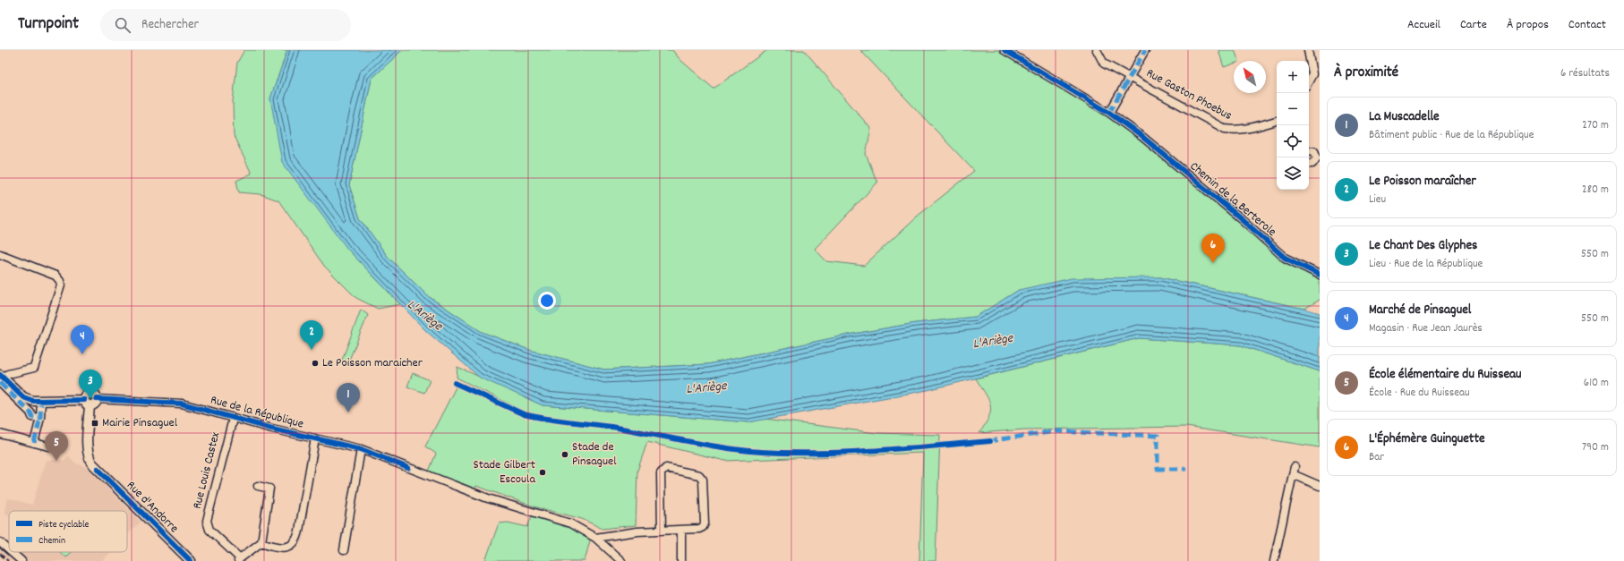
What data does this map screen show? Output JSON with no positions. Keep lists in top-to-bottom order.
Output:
{
  "streets": {
    "main road": ["Rue d'Andorre"],
    "street": [
      "Rue Gaston Phoebus",
      "Chemin de la Berterole",
      "Rue de la République",
      "Rue Louis Castex"
    ]
  },
  "crossings": [
    ["Rue de la République", "Rue Louis Castex"]
  ],
  "water": ["L'Ariège"],
  "places": {
    "other": ["Le Poisson maraicher", "Stade de Pinsaguel", "Stade Gilbert Escoula"],
    "transit": ["Mairie Pinsaguel"]
  },
  "legend": ["Piste cyclable", "Chemin"],
  "north": "top left",
  "page": {
    "header": "Turnpoint",
    "search": "Rechercher",
    "nav": [
      "Accueil",
      "Carte",
      "À propos",
      "Contact"
    ],
    "heading": ["À proximité", "6 résultats"],
    "map_buttons": ["+", "−"],
    "list": [
      {
        "mark": "1",
        "name": "La Muscadelle",
        "note": "Bâtiment public · Rue de la République",
        "value": "270 m"
      },
      {
        "mark": "2",
        "name": "Le Poisson maraîcher",
        "note": "Lieu",
        "value": "280 m"
      },
      {
        "mark": "3",
        "name": "Le Chant Des Glyphes",
        "note": "Lieu · Rue de la République",
        "value": "550 m"
      },
      {
        "mark": "4",
        "name": "Marché de Pinsaguel",
        "note": "Magasin · Rue Jean Jaurès",
        "value": "550 m"
      },
      {
        "mark": "5",
        "name": "École élémentaire du Ruisseau",
        "note": "École · Rue du Ruisseau",
        "value": "610 m"
      },
      {
        "mark": "6",
        "name": "L'Éphémère Guinguette",
        "note": "Bar",
        "value": "790 m"
      }
    ],
    "pins": [
      "6",
      "2",
      "4",
      "3",
      "1",
      "5"
    ]
  }
}
